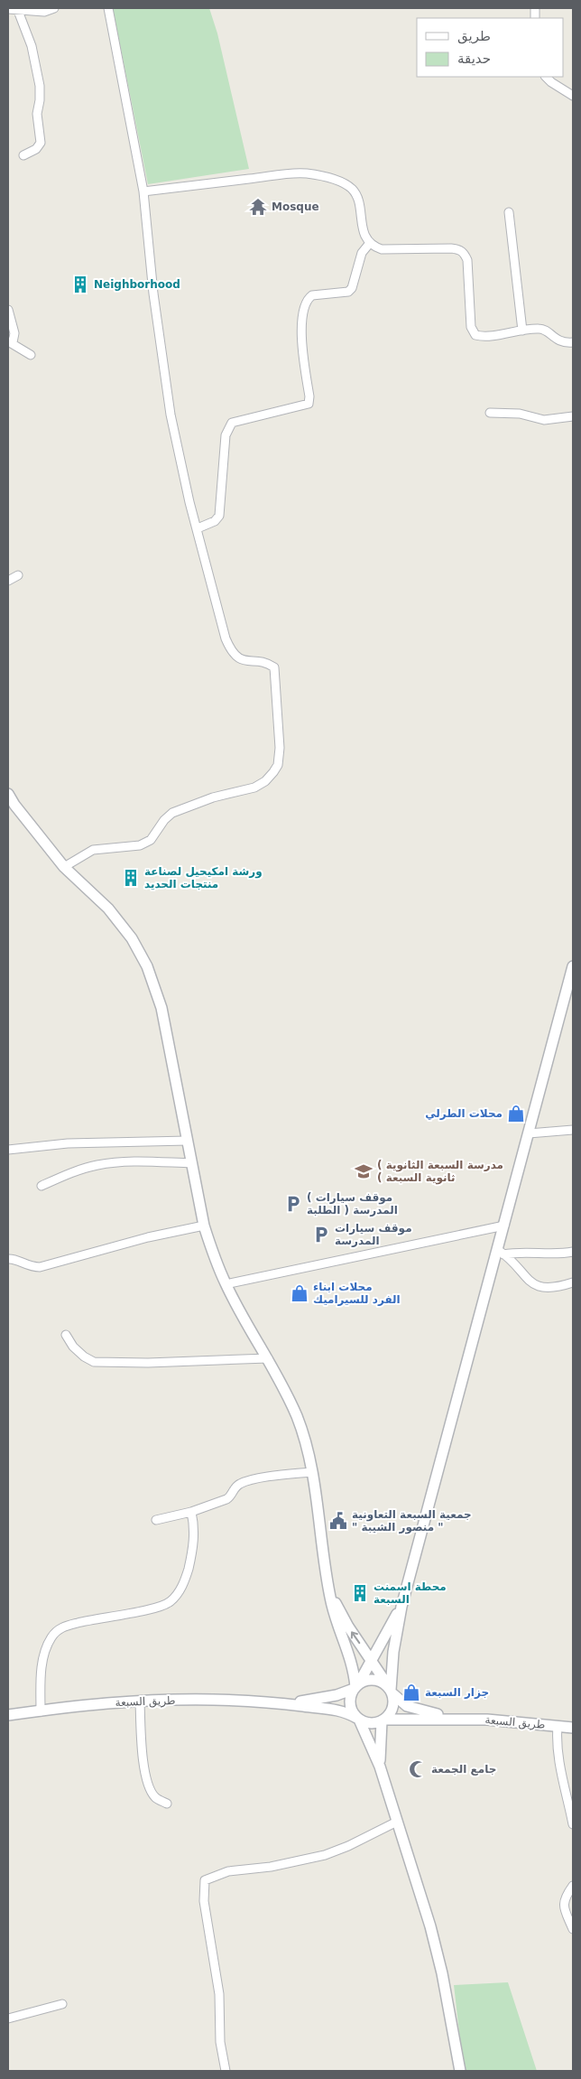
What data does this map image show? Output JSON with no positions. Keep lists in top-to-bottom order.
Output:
{
  "streets": {
    "street": ["طريق السبعة"]
  },
  "places": {
    "temple": ["Mosque"],
    "building": ["Neighborhood", "ورشة امكيحيل لصناعة منتجات الحديد", "محطة اسمنت السبعة"],
    "shop": ["محلات الطرلي", "محلات ابناء الفرد للسيراميك", "جزار السبعة"],
    "school or university": ["( مدرسة السبعة الثانوية ( ثانوية السبعة"],
    "parking": ["( موقف سيارات المدرسة ( الطلبة", "موقف سيارات المدرسة"],
    "public building": ["جمعية السبعة التعاونية \" منصور الشيبة \""],
    "mosque": ["جامع الجمعة"]
  },
  "legend": ["طريق", "حديقة"]
}
